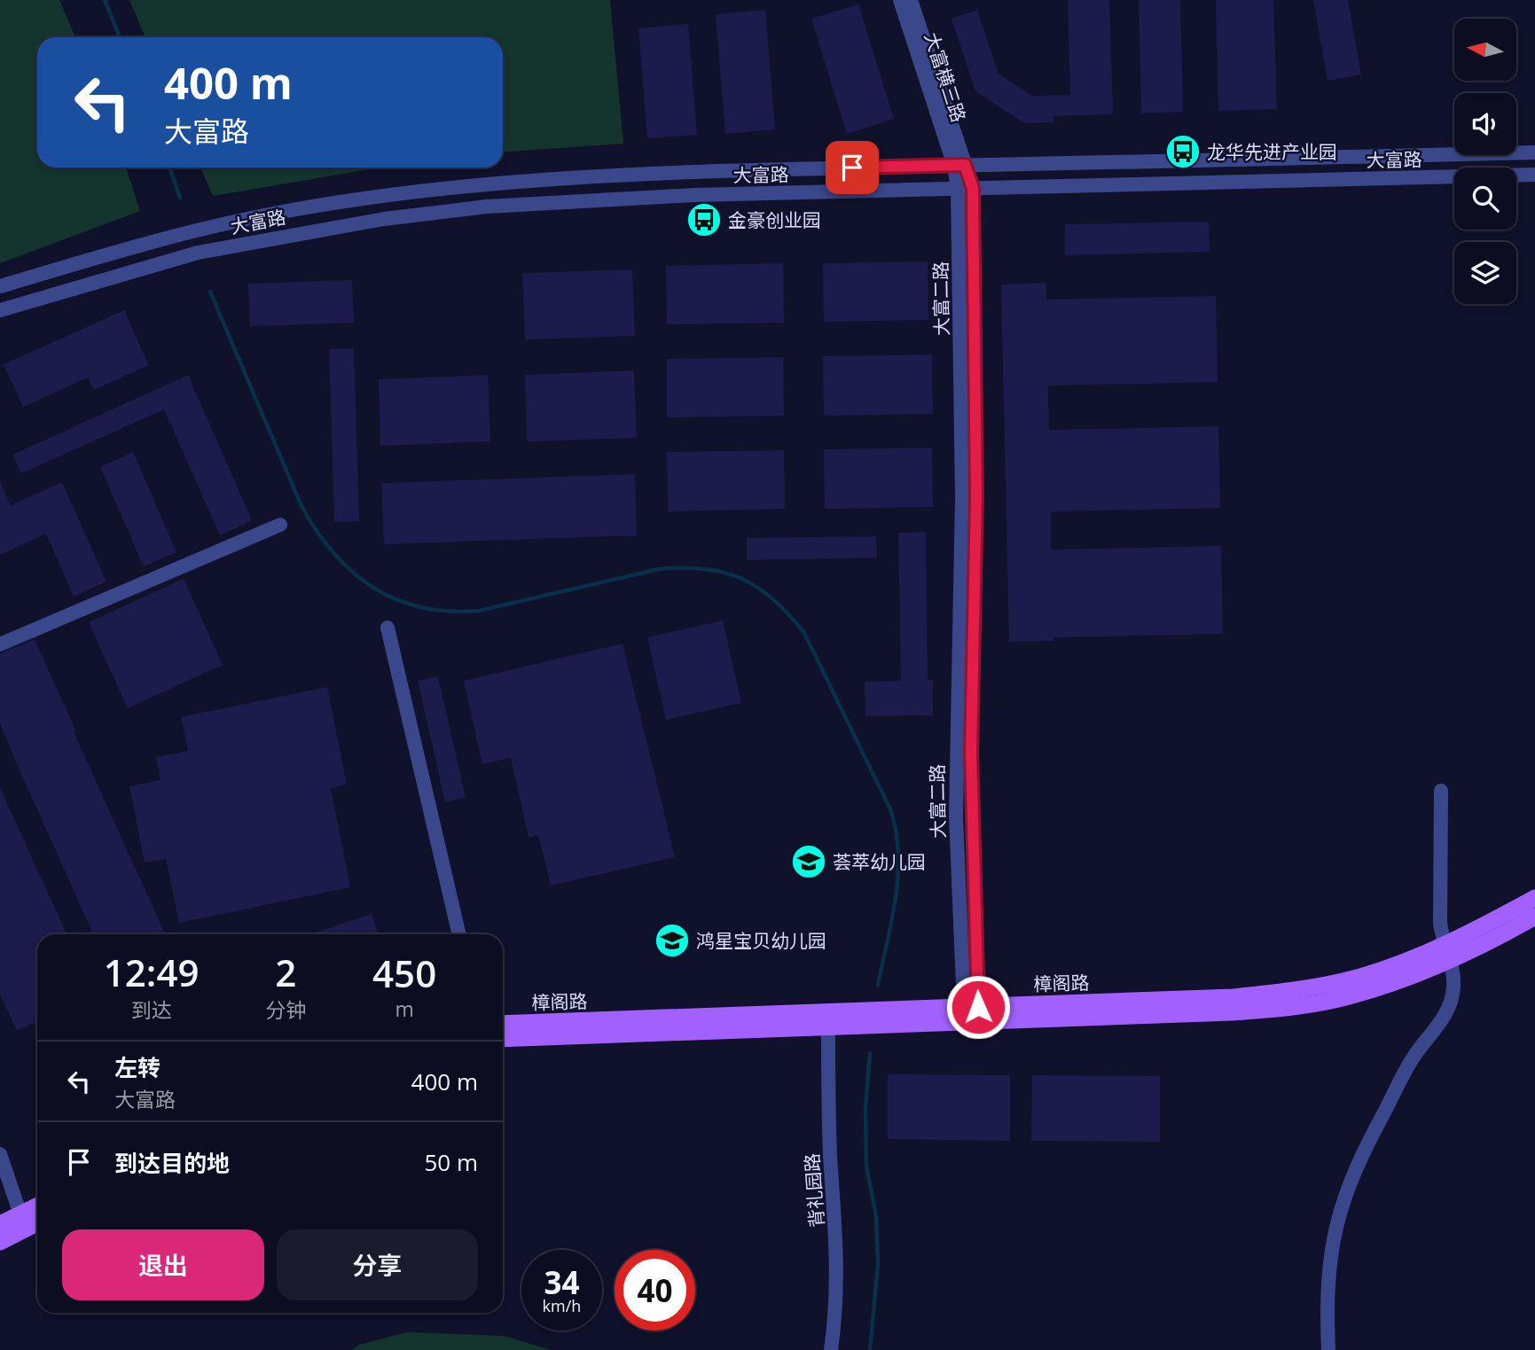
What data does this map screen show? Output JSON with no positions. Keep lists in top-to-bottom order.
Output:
{
  "streets": {
    "main road": ["樟阁路"],
    "street": [
      "大富横三路",
      "大富路",
      "大富二路",
      "背礼园路"
    ]
  },
  "crossings": [
    ["大富横三路", "大富路"],
    ["大富横三路", "大富二路"],
    ["大富路", "大富二路"],
    ["大富二路", "樟阁路"],
    ["樟阁路", "背礼园路"]
  ],
  "places": {
    "bus stop": ["龙华先进产业园", "金豪创业园"],
    "school or university": ["荟萃幼儿园", "鸿星宝贝幼儿园"]
  },
  "north": "left",
  "page": {
    "turn": ["400 m", "大富路"],
    "eta": [
      "12:49",
      "到达",
      "2",
      "分钟",
      "450",
      "m"
    ],
    "list": [
      {
        "name": "左转",
        "note": "大富路",
        "value": "400 m"
      },
      {
        "name": "到达目的地",
        "value": "50 m"
      }
    ],
    "buttons": ["退出", "分享"],
    "speed": "34 km/h",
    "limit": "40"
  }
}
